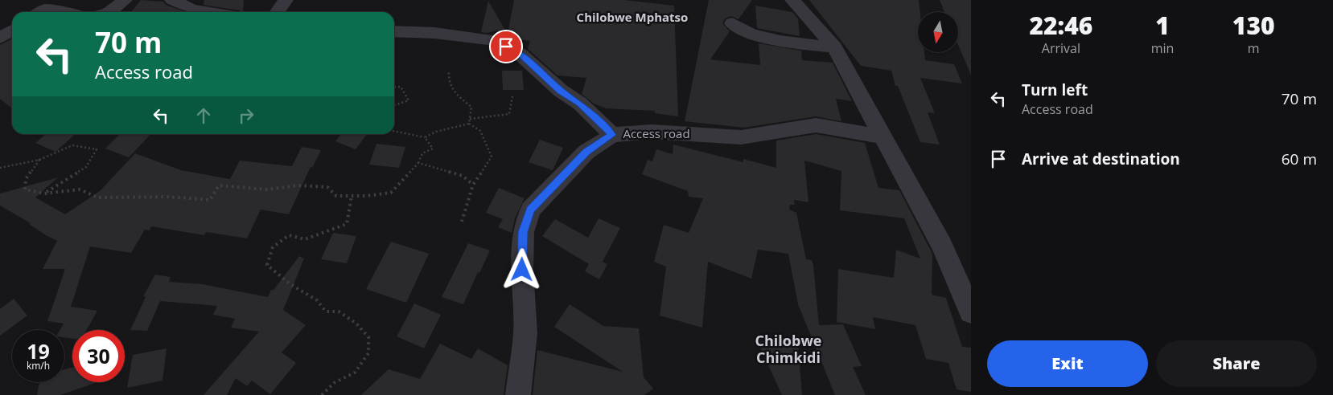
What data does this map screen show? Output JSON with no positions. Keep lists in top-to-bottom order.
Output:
{
  "streets": {
    "street": ["Access road"]
  },
  "districts": ["Chilobwe Mphatso", "Chilobwe Chimkidi"],
  "north": "bottom",
  "page": {
    "eta": [
      "22:46",
      "Arrival",
      "1",
      "min",
      "130",
      "m"
    ],
    "turn": ["70 m", "Access road"],
    "list": [
      {
        "name": "Turn left",
        "note": "Access road",
        "value": "70 m"
      },
      {
        "name": "Arrive at destination",
        "value": "60 m"
      }
    ],
    "speed": "19 km/h",
    "limit": "30",
    "buttons": ["Exit", "Share"]
  }
}
